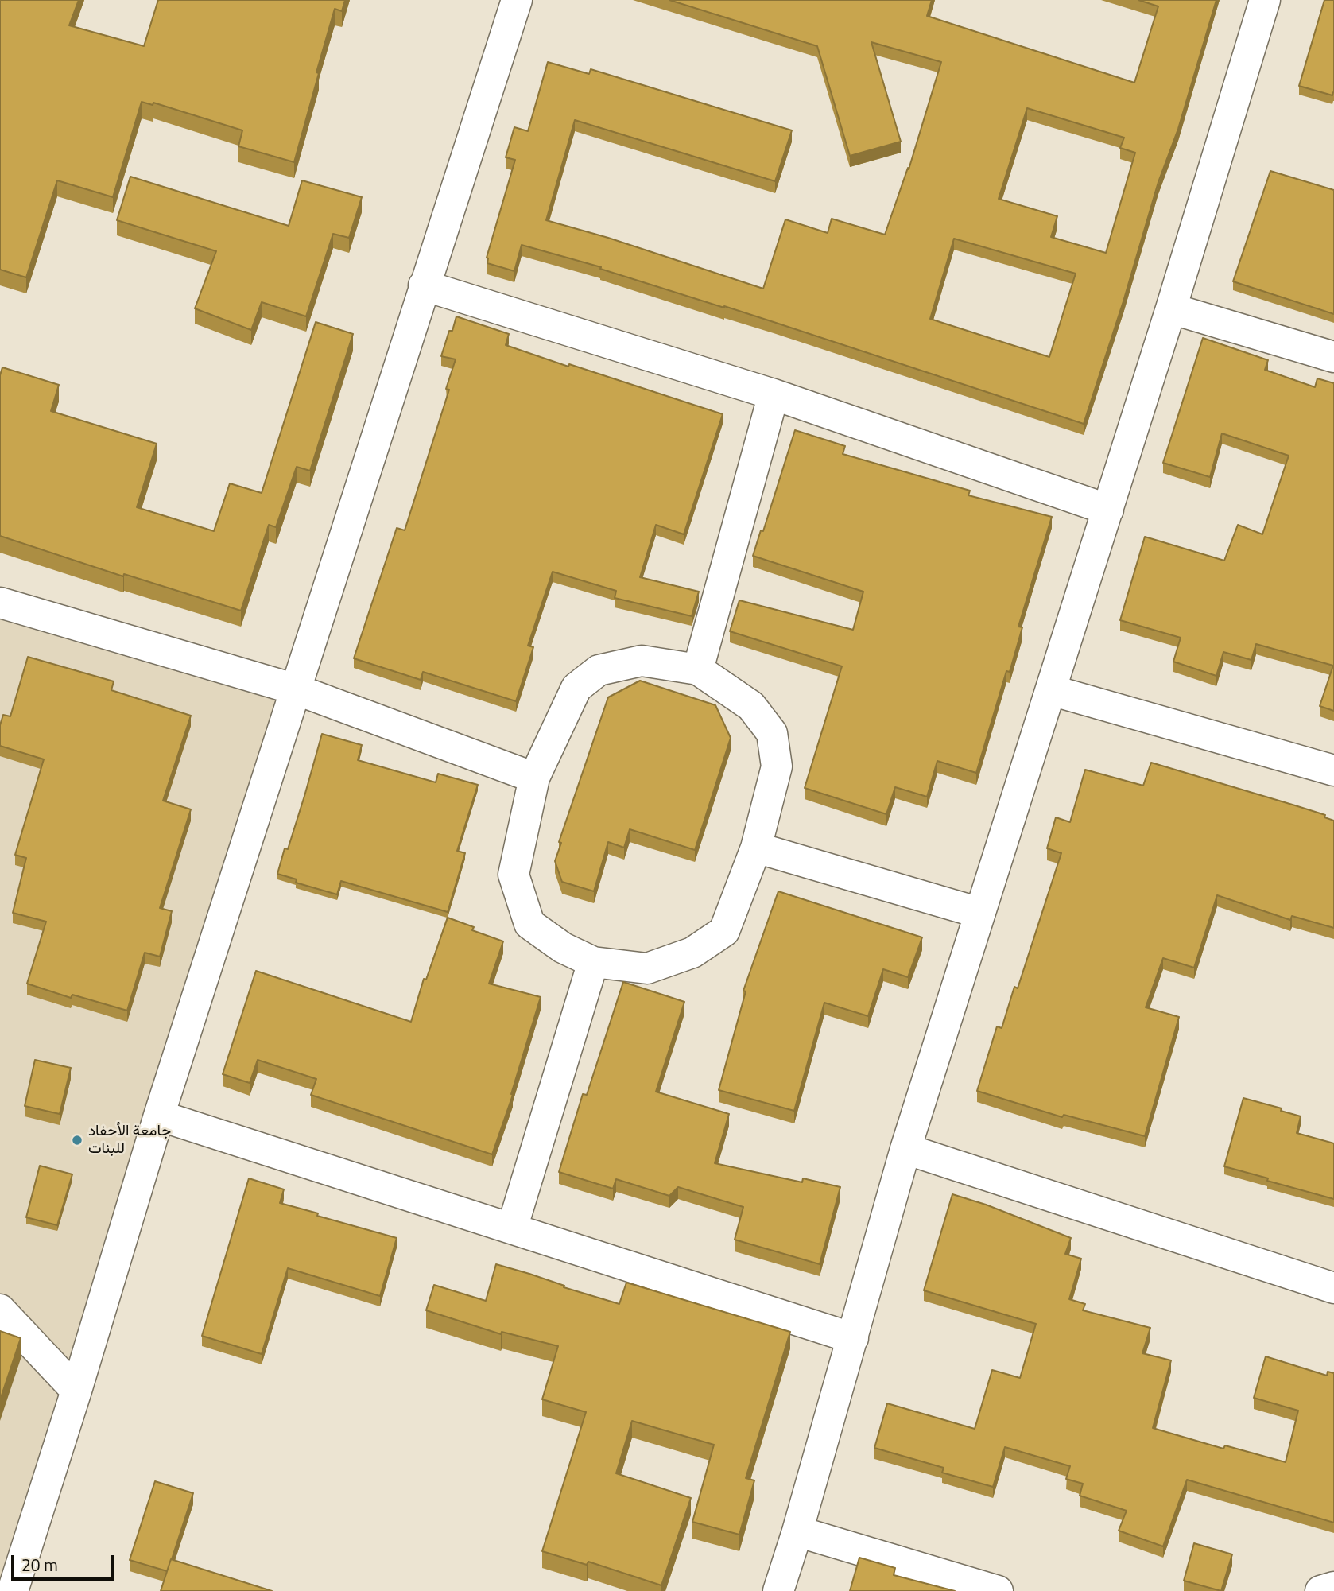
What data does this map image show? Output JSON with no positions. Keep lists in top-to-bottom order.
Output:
{
  "places": ["جامعة الأحفاد للبنات"],
  "scale_bar": "20 m"
}
